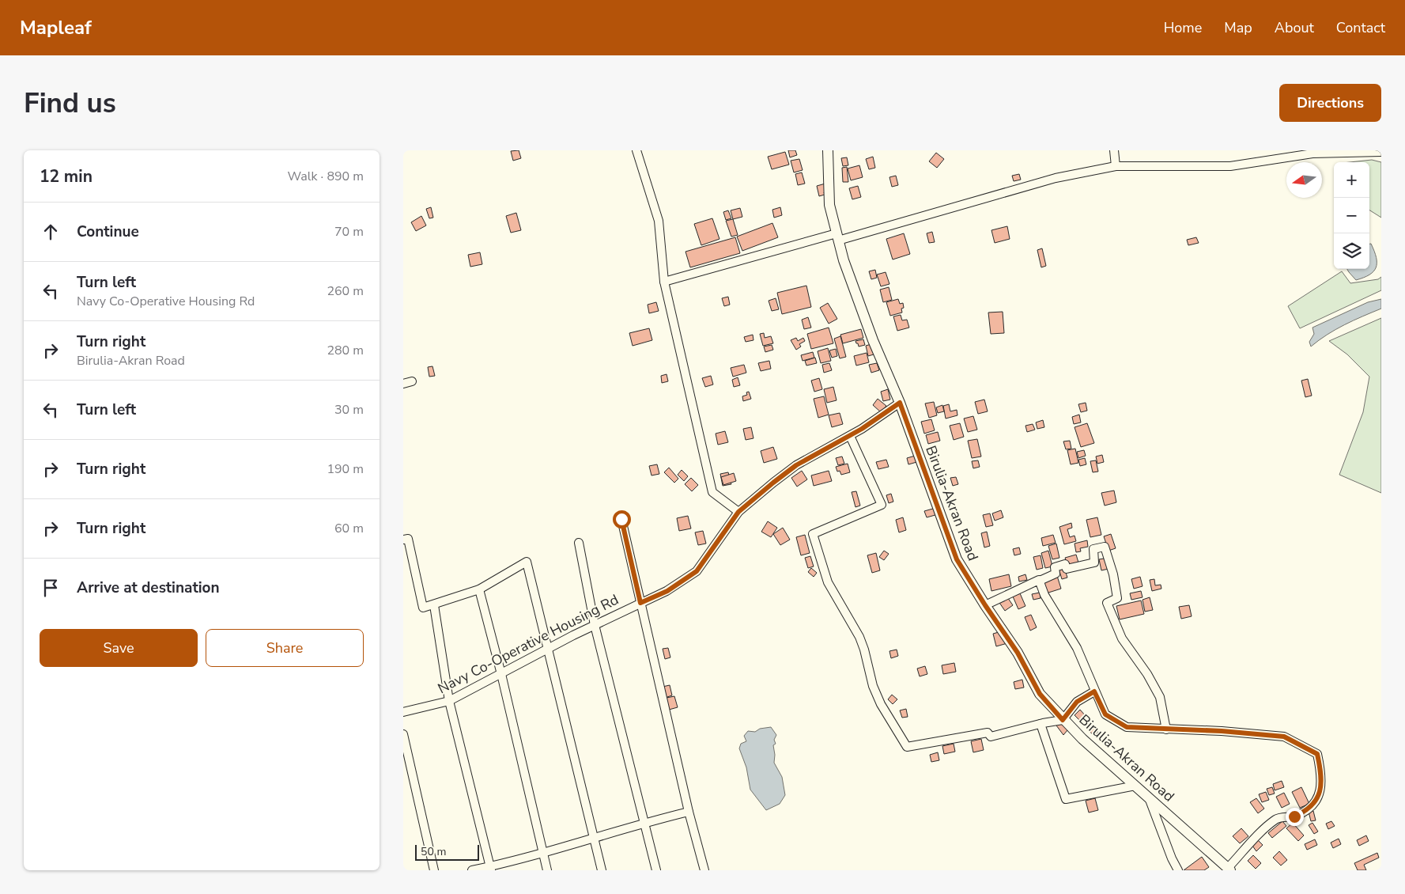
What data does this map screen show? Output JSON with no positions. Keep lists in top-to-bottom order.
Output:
{
  "streets": {
    "street": ["Birulia-Akran Road", "Navy Co-Operative Housing Rd"]
  },
  "crossings": [
    ["Birulia-Akran Road", "Navy Co-Operative Housing Rd"]
  ],
  "scale_bar": "50 m",
  "north": "left",
  "page": {
    "header": "Mapleaf",
    "nav": [
      "Home",
      "Map",
      "About",
      "Contact"
    ],
    "buttons": [
      "Directions",
      ["Save", "Share"]
    ],
    "title": "Find us",
    "heading": ["12 min", "Walk · 890 m"],
    "map_buttons": ["+", "−"],
    "list": [
      ["Continue", "70 m"],
      ["Turn left", "Navy Co-Operative Housing Rd", "260 m"],
      ["Turn right", "Birulia-Akran Road", "280 m"],
      ["Turn left", "30 m"],
      ["Turn right", "190 m"],
      ["Turn right", "60 m"],
      "Arrive at destination"
    ],
    "scale": "50 m"
  }
}
